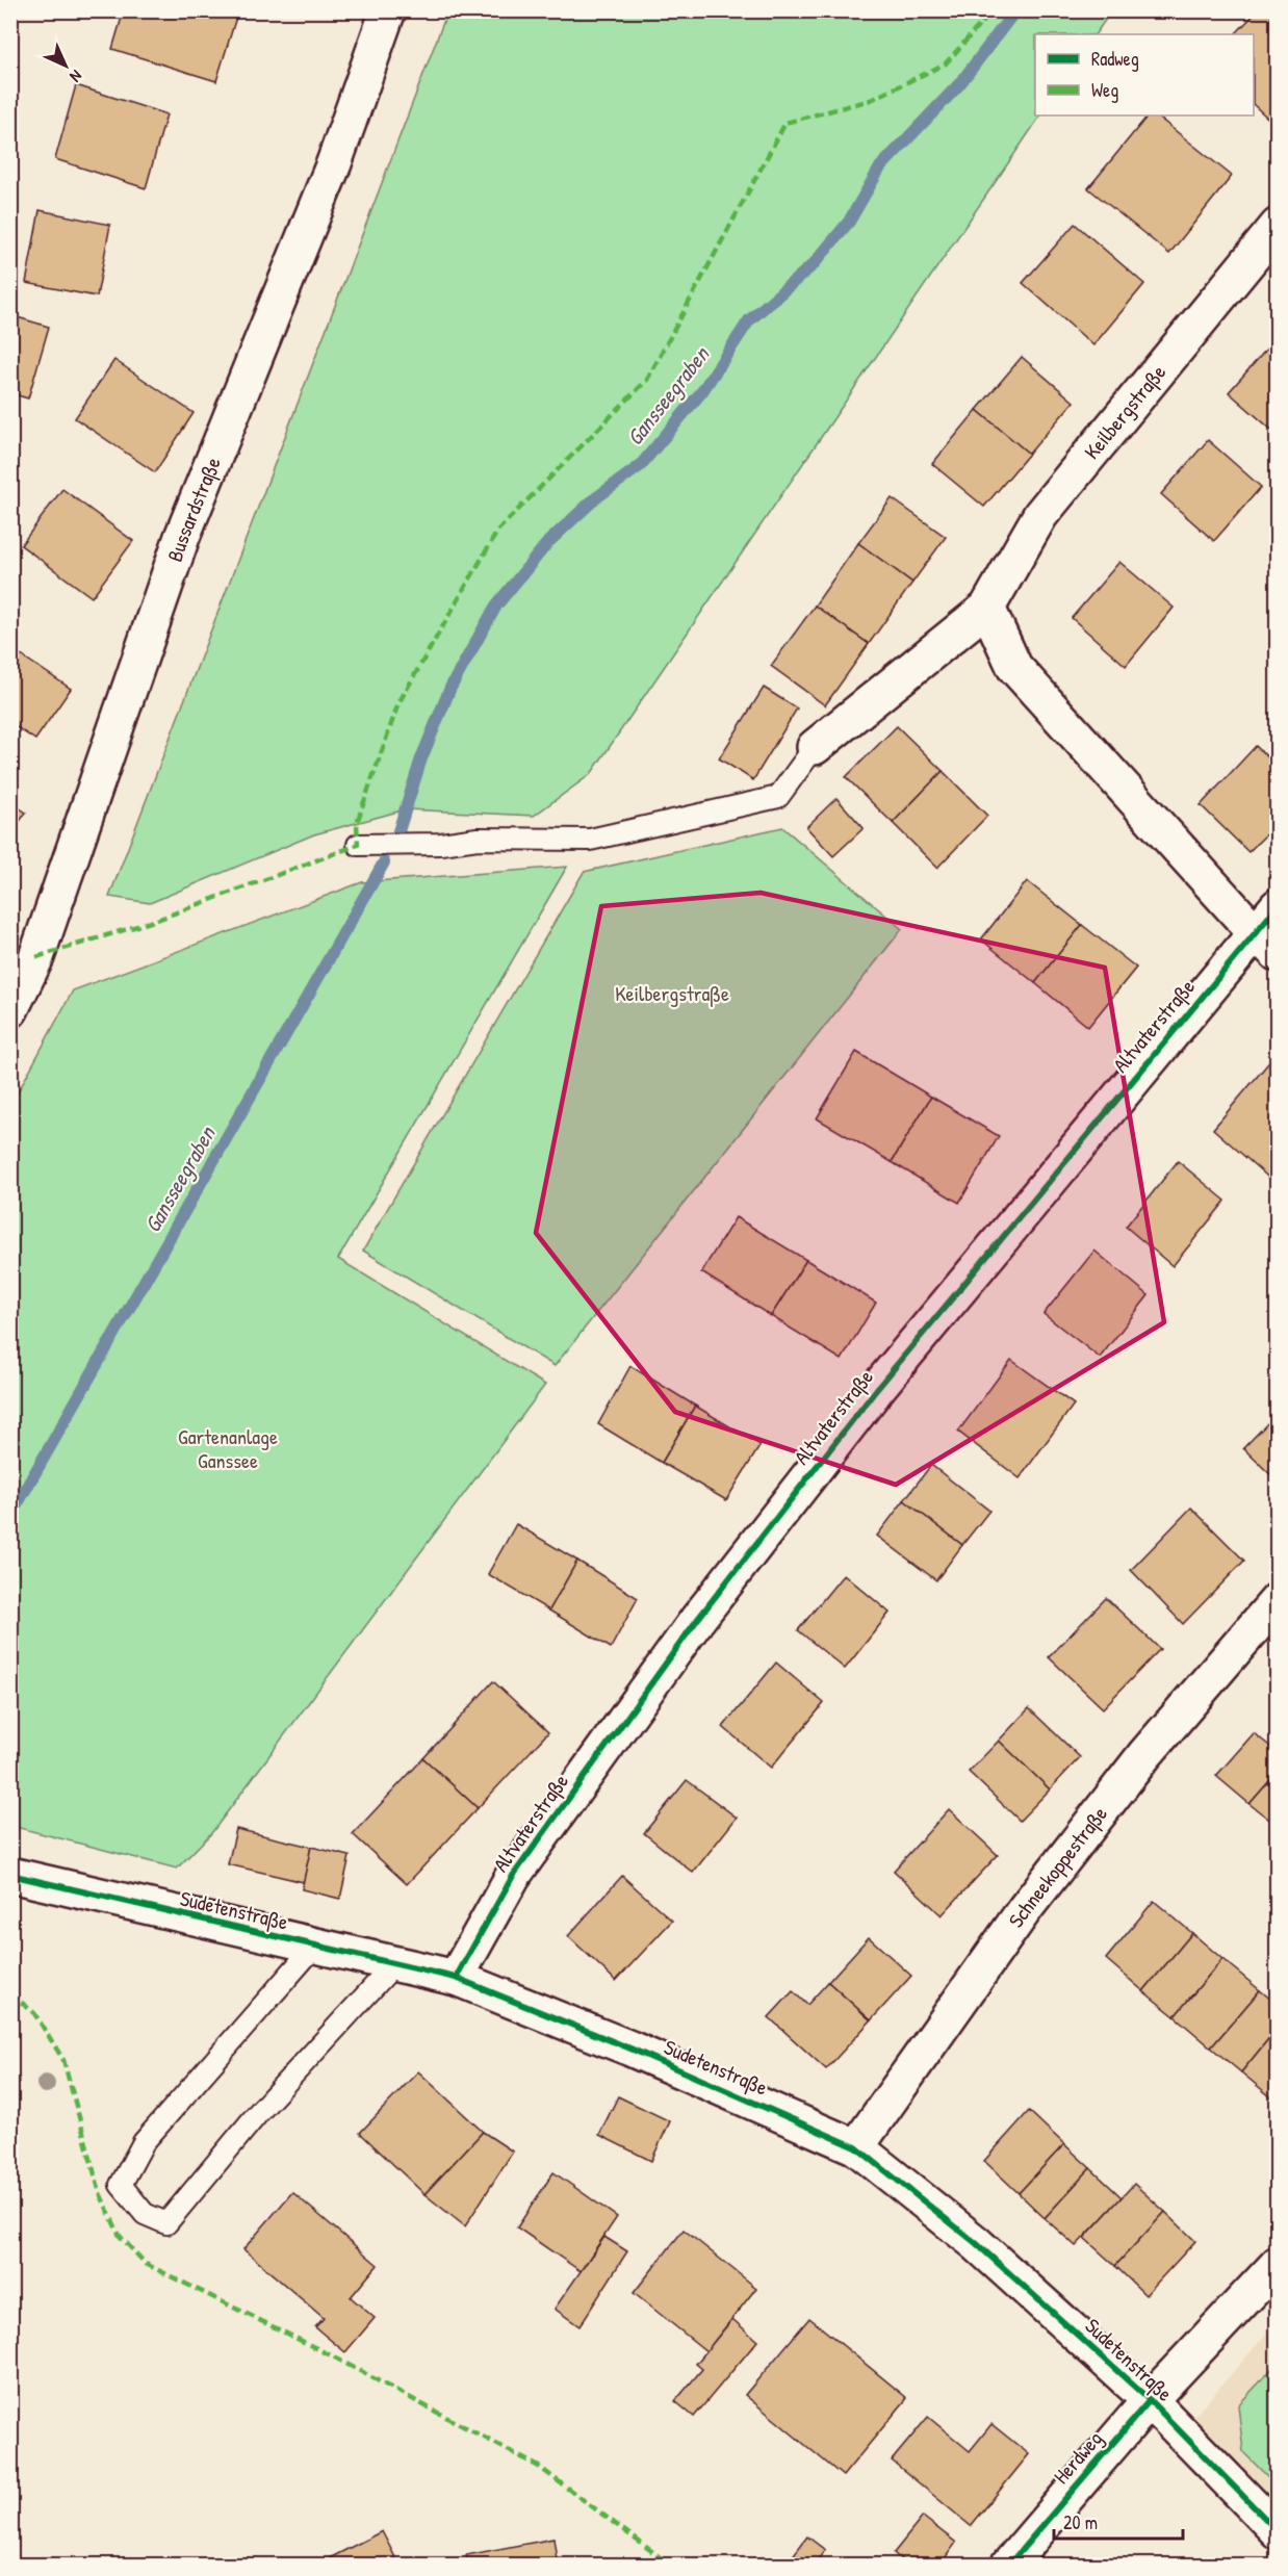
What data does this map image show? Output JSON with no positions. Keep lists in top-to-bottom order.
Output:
{
  "streets": {
    "street": [
      "Keilbergstraße",
      "Bussardstraße",
      "Altvaterstraße",
      "Schneekoppestraße",
      "Sudetenstraße",
      "Herdweg"
    ]
  },
  "crossings": [
    ["Altvaterstraße", "Sudetenstraße"],
    ["Schneekoppestraße", "Sudetenstraße"],
    ["Sudetenstraße", "Herdweg"]
  ],
  "water": ["Gansseegraben"],
  "parks": ["Keilbergstraße", "Gartenanlage Ganssee"],
  "legend": ["Radweg", "Weg"],
  "scale_bar": "20 m",
  "north": "bottom right"
}
